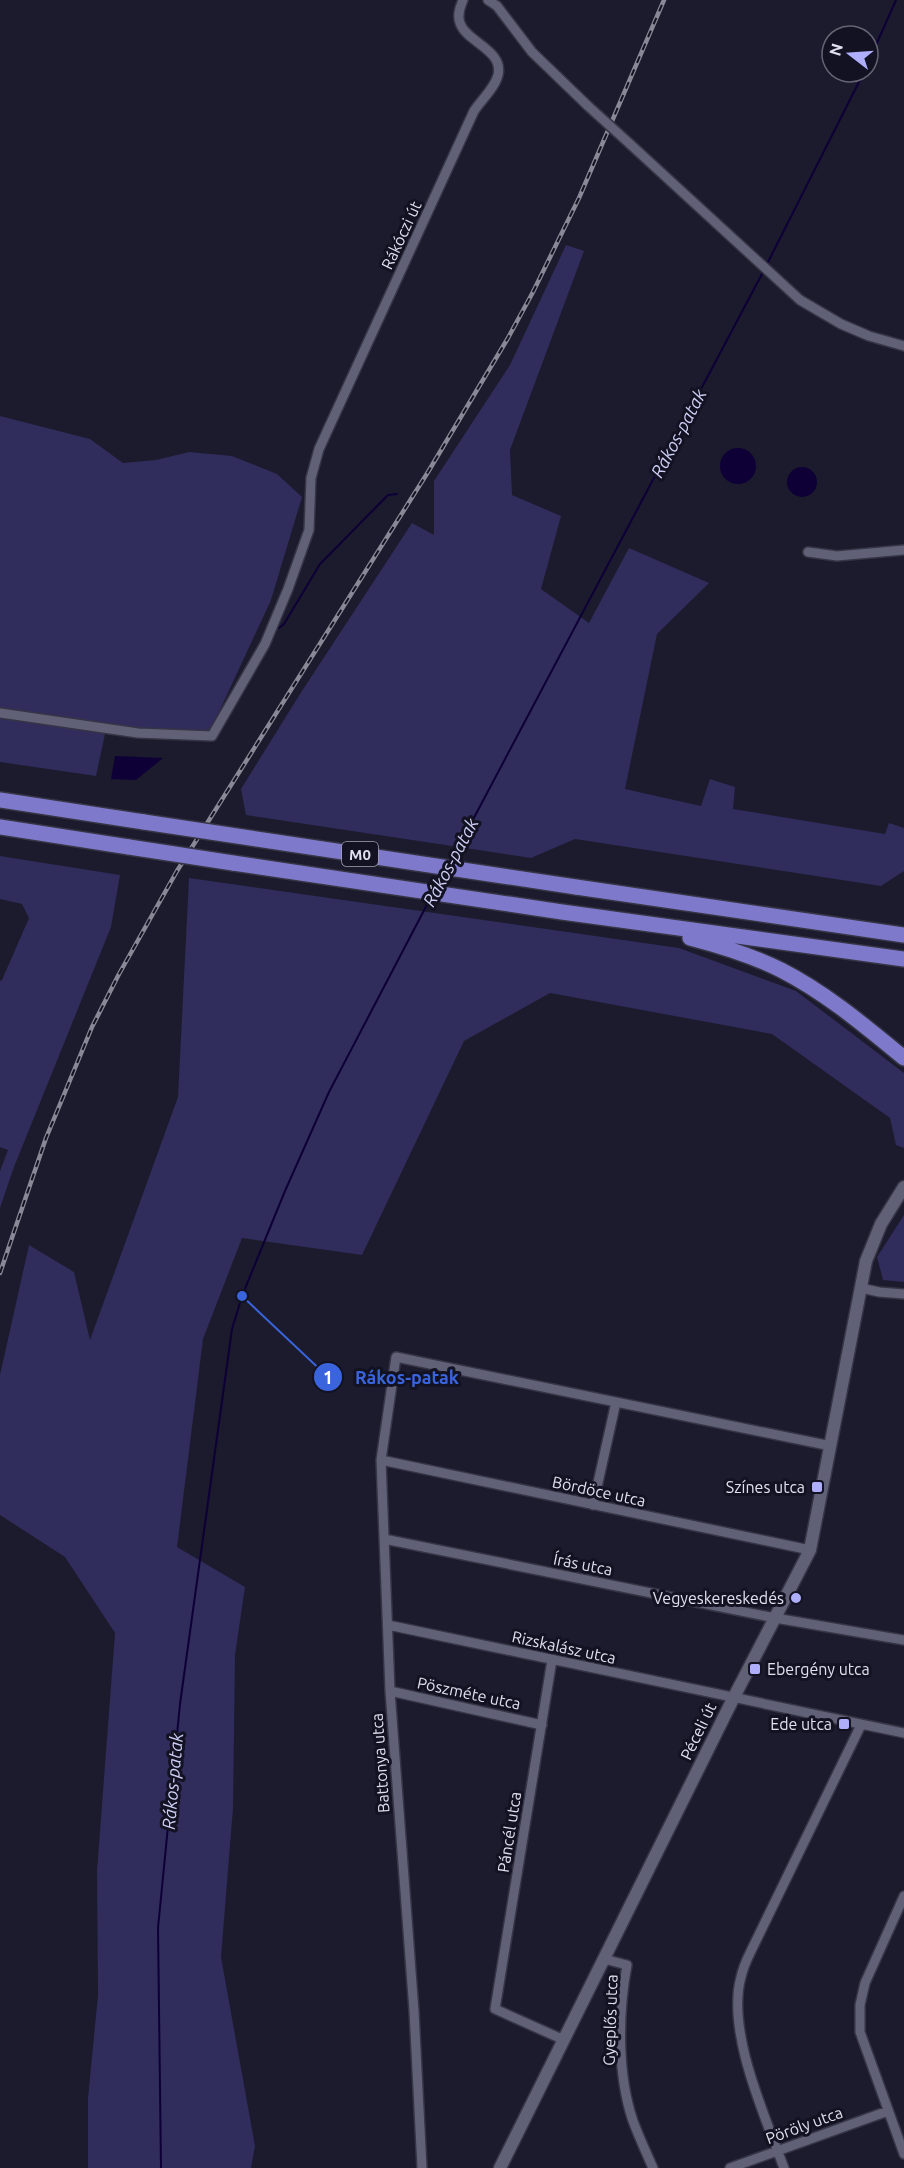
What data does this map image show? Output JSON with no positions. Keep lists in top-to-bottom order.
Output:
{
  "streets": {
    "highway": ["M0"],
    "main road": ["Péceli út"],
    "street": [
      "Rákóczi út",
      "Bördöce utca",
      "Írás utca",
      "Rizskalász utca",
      "Pöszméte utca",
      "Battonya utca",
      "Páncél utca",
      "Gyeplős utca",
      "Pöröly utca"
    ]
  },
  "crossings": [
    ["Bördöce utca", "Péceli út"],
    ["Bördöce utca", "Battonya utca"],
    ["Írás utca", "Péceli út"],
    ["Írás utca", "Battonya utca"],
    ["Rizskalász utca", "Péceli út"],
    ["Rizskalász utca", "Battonya utca"],
    ["Rizskalász utca", "Páncél utca"],
    ["Pöszméte utca", "Battonya utca"],
    ["Pöszméte utca", "Páncél utca"],
    ["Péceli út", "Páncél utca"],
    ["Péceli út", "Gyeplős utca"]
  ],
  "water": ["Rákos-patak"],
  "places": {
    "other": ["Rákos-patak", "Vegyeskereskedés"],
    "transit": ["Színes utca", "Ebergény utca", "Ede utca"]
  },
  "north": "left"
}
